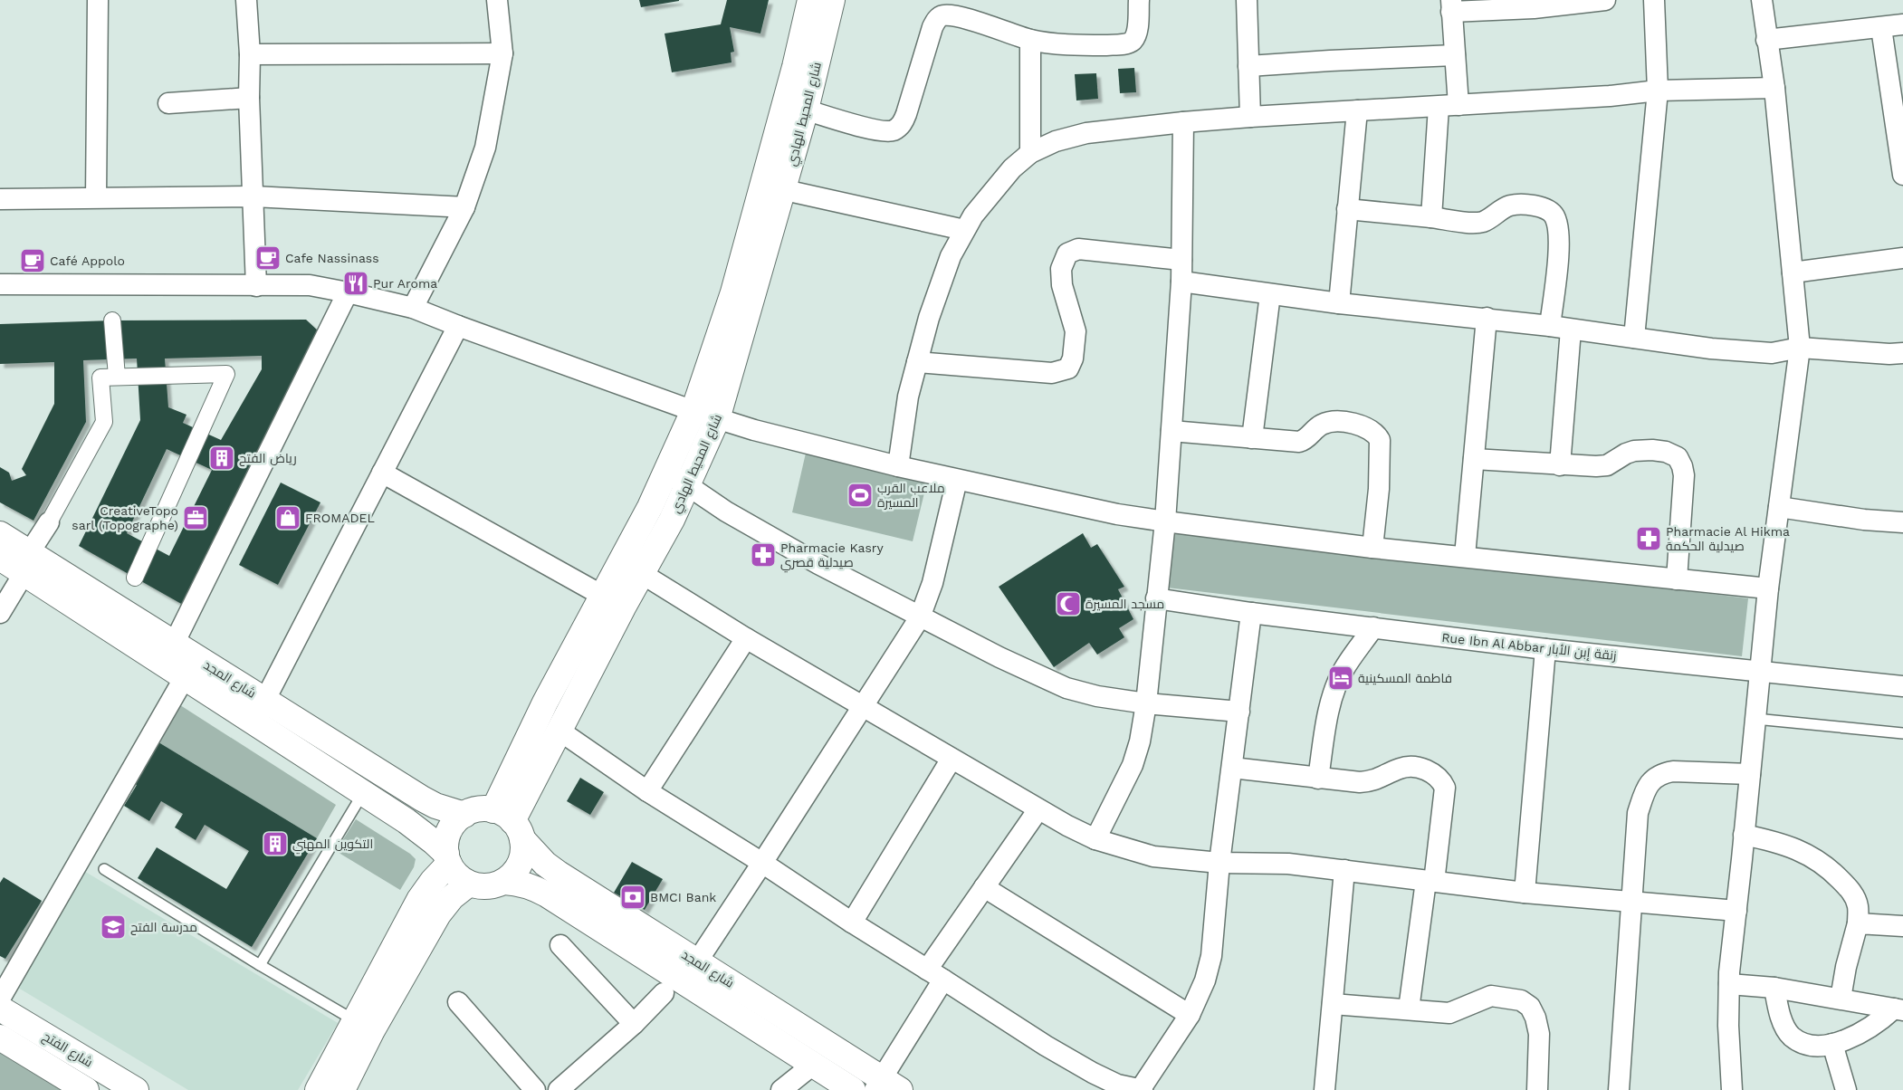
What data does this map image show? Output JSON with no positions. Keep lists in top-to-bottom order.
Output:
{
  "streets": {
    "street": [
      "شارع المحيط الهادي",
      "Rue Ibn Al Abbar زنقة إبن الأبار",
      "شارع المجد",
      "شارع الفتح"
    ]
  },
  "crossings": [
    ["شارع المحيط الهادي", "شارع المجد"]
  ],
  "places": {
    "cafe": ["Cafe Nassinass", "Café Appolo"],
    "restaurant": ["Pur Aroma"],
    "building": ["رياض الفتح", "التكوين المهني"],
    "sports": ["ملاعب القرب المسيرة"],
    "office": ["CreativeTopo sarl (Topographe)"],
    "shop": ["FROMADEL"],
    "pharmacy": ["Pharmacie Al Hikma صيدلية الحكمة", "Pharmacie Kasry صيدلية قصري"],
    "mosque": ["مسجد المسيرة"],
    "hotel": ["فاطمة المسكينية"],
    "bank": ["BMCI Bank"],
    "school or university": ["مدرسة الفتح"]
  }
}
